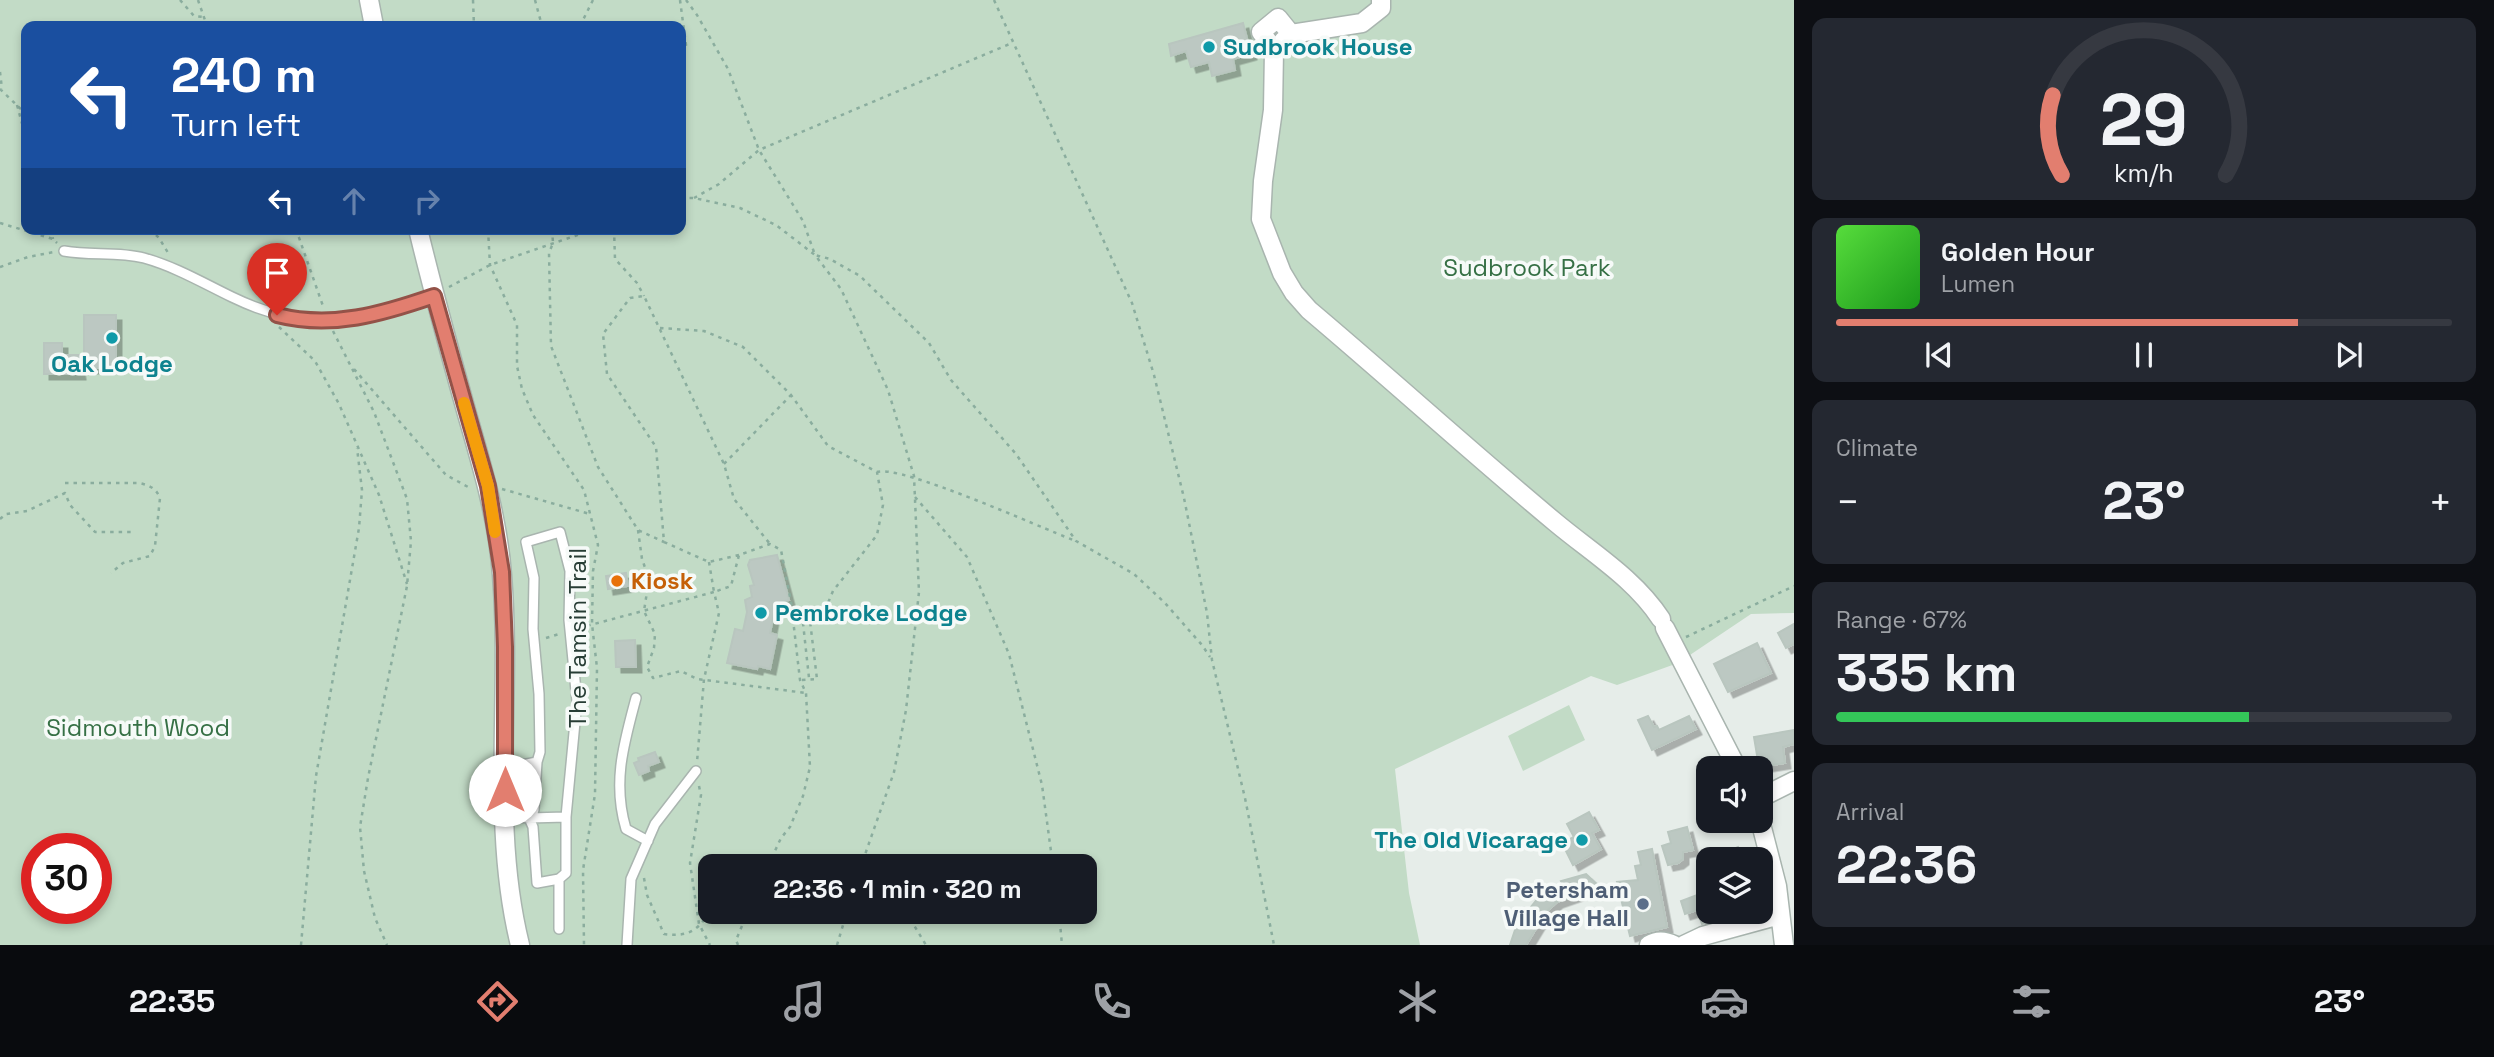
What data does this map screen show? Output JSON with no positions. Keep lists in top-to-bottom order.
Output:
{
  "streets": {
    "path": ["The Tamsin Trail"]
  },
  "parks": ["Sudbrook Park", "Sidmouth Wood"],
  "places": [
    "Sudbrook House",
    "Oak Lodge",
    "Kiosk",
    "Pembroke Lodge",
    "The Old Vicarage",
    "Petersham Village Hall"
  ],
  "page": {
    "turn": ["240 m", "Turn left"],
    "song": ["Golden Hour", "Lumen"],
    "tile": [
      "Climate",
      ["Range · 67%", "335 km"],
      ["Arrival", "22:36"]
    ],
    "heat": ["−", "23°", "+"],
    "limit": "30",
    "trip": "22:36 · 1 min · 320 m",
    "tabs": ["22:35", "23°"],
    "gauge": ["29", "km/h"]
  }
}
